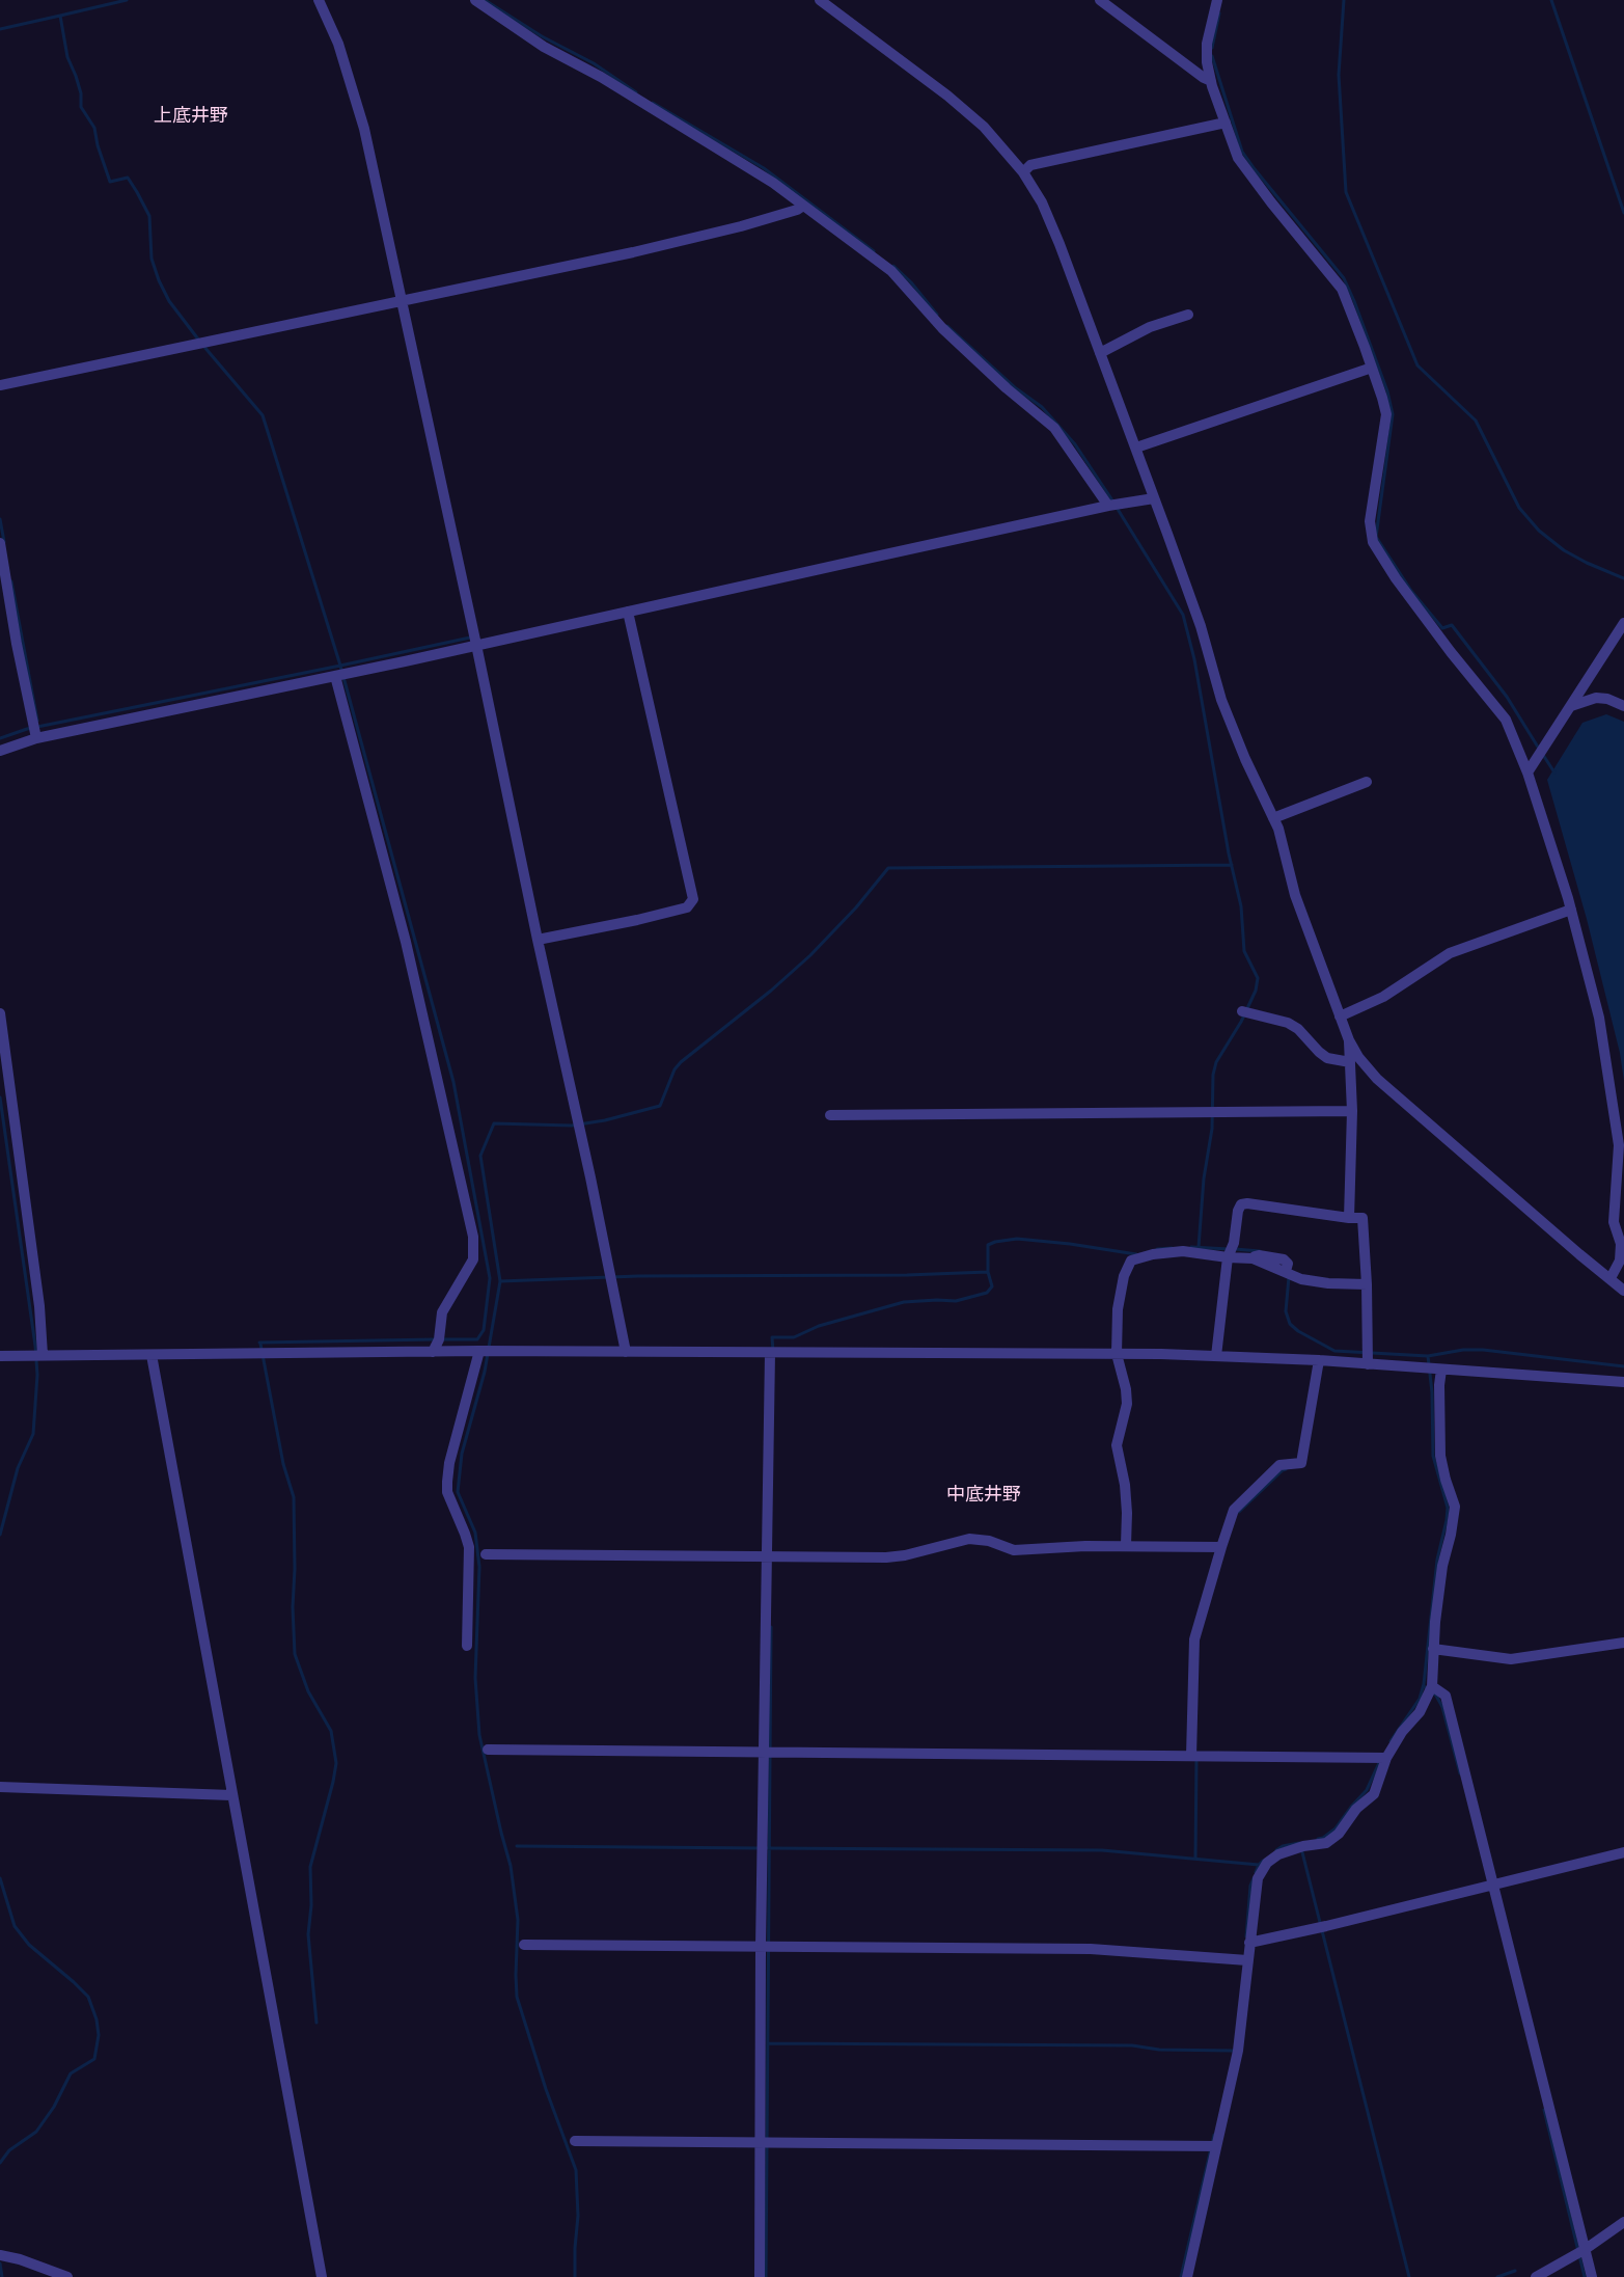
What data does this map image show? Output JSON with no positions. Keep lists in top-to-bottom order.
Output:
{
  "districts": ["上底井野", "中底井野"]
}
